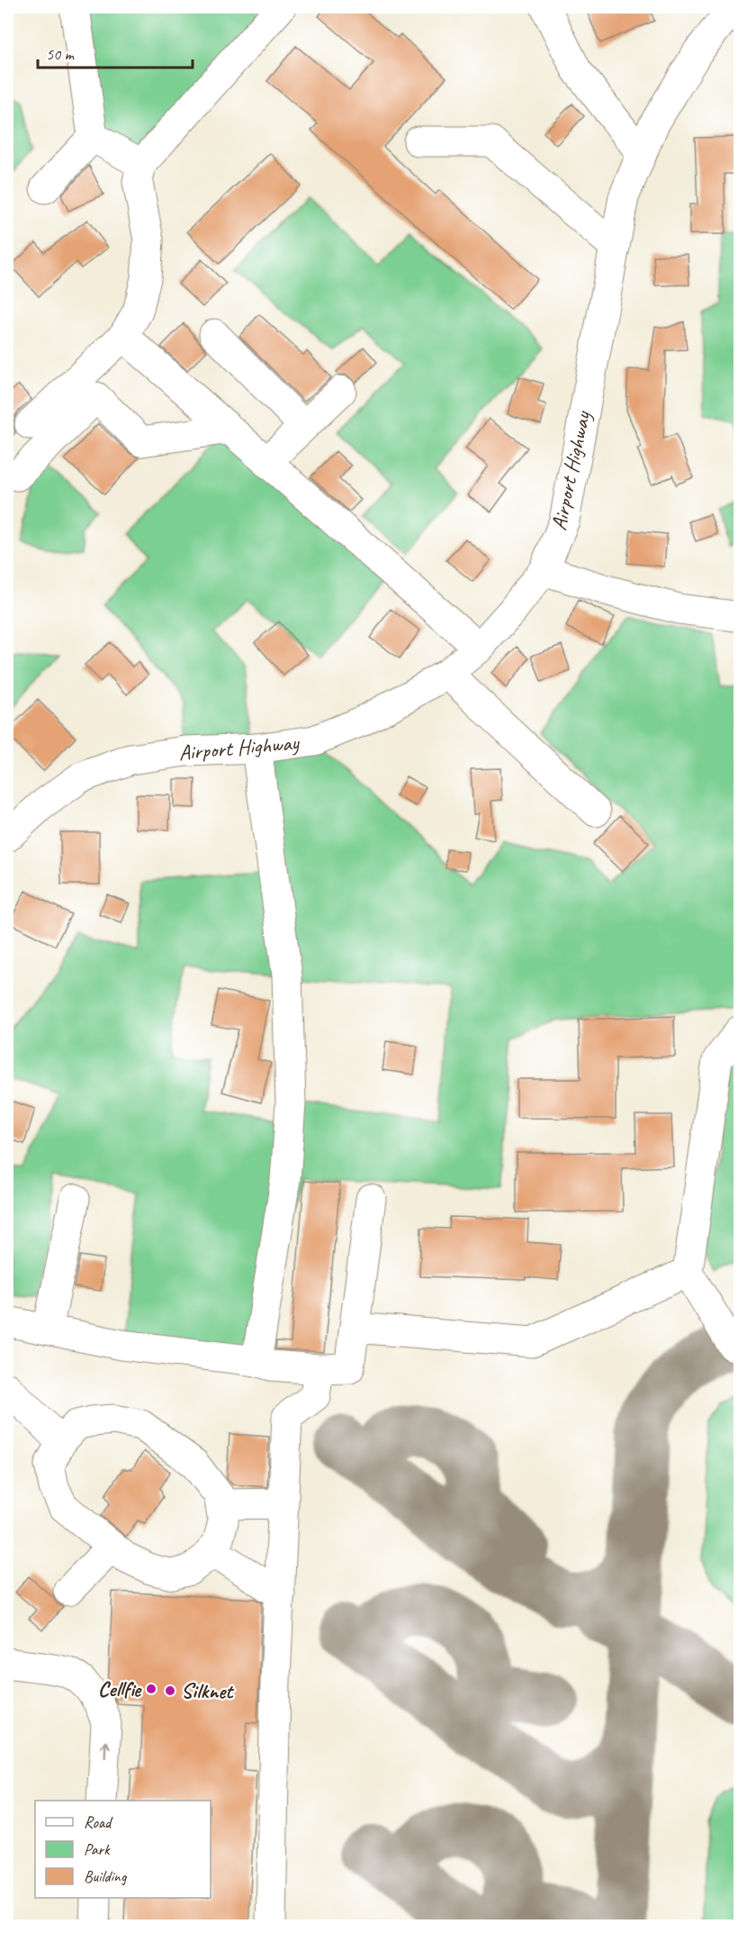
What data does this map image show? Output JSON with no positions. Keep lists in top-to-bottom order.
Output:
{
  "streets": {
    "main road": ["Airport Highway"]
  },
  "places": ["Cellfie", "Silknet"],
  "legend": ["Road", "Park", "Building"],
  "scale_bar": "50 m"
}
